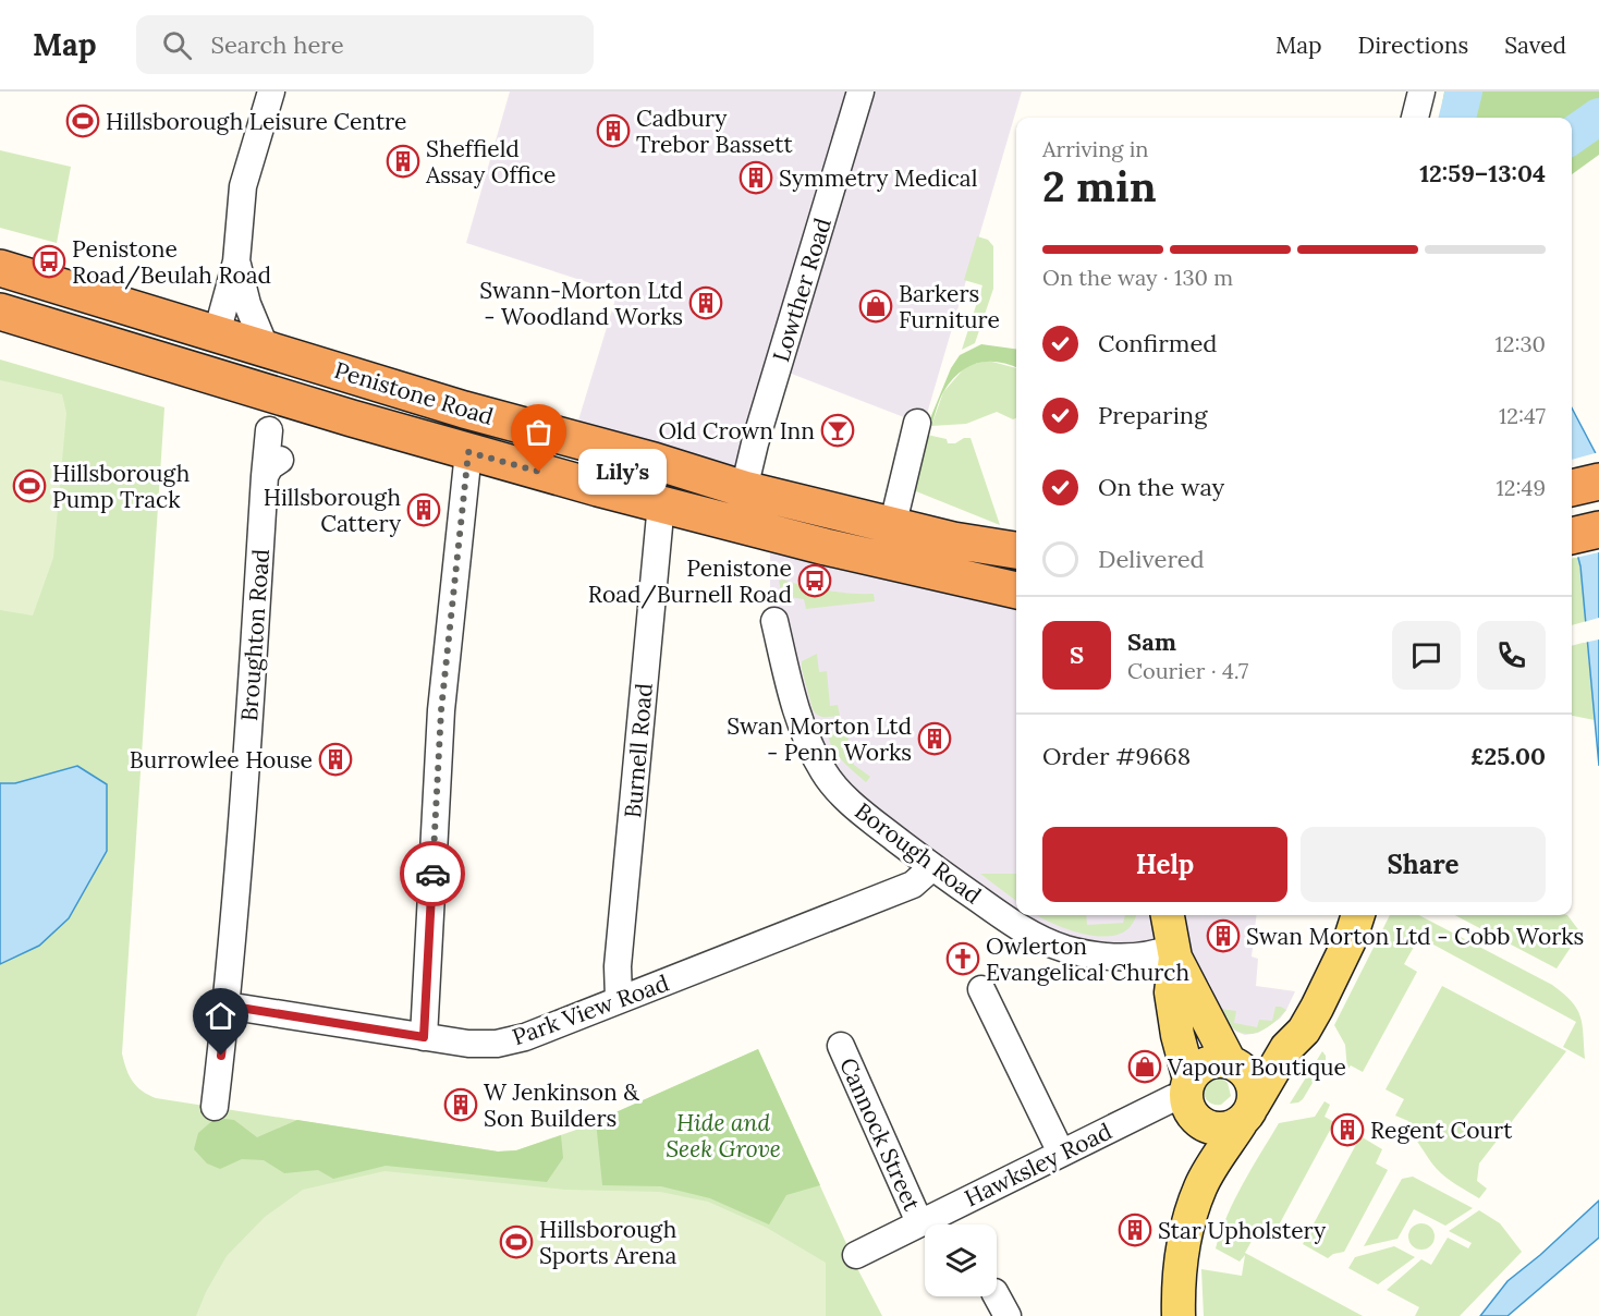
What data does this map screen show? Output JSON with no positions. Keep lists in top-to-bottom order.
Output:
{
  "streets": {
    "highway": ["Penistone Road"],
    "street": [
      "Lowther Road",
      "Broughton Road",
      "Burnell Road",
      "Borough Road",
      "Park View Road",
      "Cannock Street",
      "Hawksley Road"
    ]
  },
  "crossings": [
    ["Lowther Road", "Penistone Road"],
    ["Penistone Road", "Burnell Road"],
    ["Broughton Road", "Park View Road"],
    ["Burnell Road", "Park View Road"],
    ["Borough Road", "Park View Road"],
    ["Cannock Street", "Hawksley Road"]
  ],
  "parks": ["Hide and Seek Grove"],
  "places": {
    "sports": ["Hillsborough Leisure Centre", "Hillsborough Pump Track", "Hillsborough Sports Arena"],
    "building": [
      "Cadbury Trebor Bassett",
      "Sheffield Assay Office",
      "Symmetry Medical",
      "Swann-Morton Ltd - Woodland Works",
      "Hillsborough Cattery",
      "Swan Morton Ltd - Penn Works",
      "Burrowlee House",
      "Swan Morton Ltd - Cobb Works",
      "W Jenkinson & Son Builders",
      "Regent Court",
      "Star Upholstery"
    ],
    "bus stop": ["Penistone Road/Beulah Road", "Penistone Road/Burnell Road"],
    "shop": ["Barkers Furniture", "Vapour Boutique"],
    "bar": ["Old Crown Inn"],
    "other": ["Lily’s"],
    "church": ["Owlerton Evangelical Church"]
  },
  "page": {
    "header": "Map",
    "search": "Search here",
    "nav": ["Map", "Directions", "Saved"],
    "heading": ["2 min", "Arriving in", "12:59–13:04"],
    "panel": [
      "Sam",
      "Courier · 4.7",
      "Order #9668",
      "£25.00"
    ],
    "bar": "On the way · 130 m",
    "list": [
      ["Confirmed", "12:30"],
      ["Preparing", "12:47"],
      ["On the way", "12:49"],
      "Delivered"
    ],
    "bubble": "Lily’s",
    "round": "S",
    "buttons": ["Help", "Share"]
  }
}
